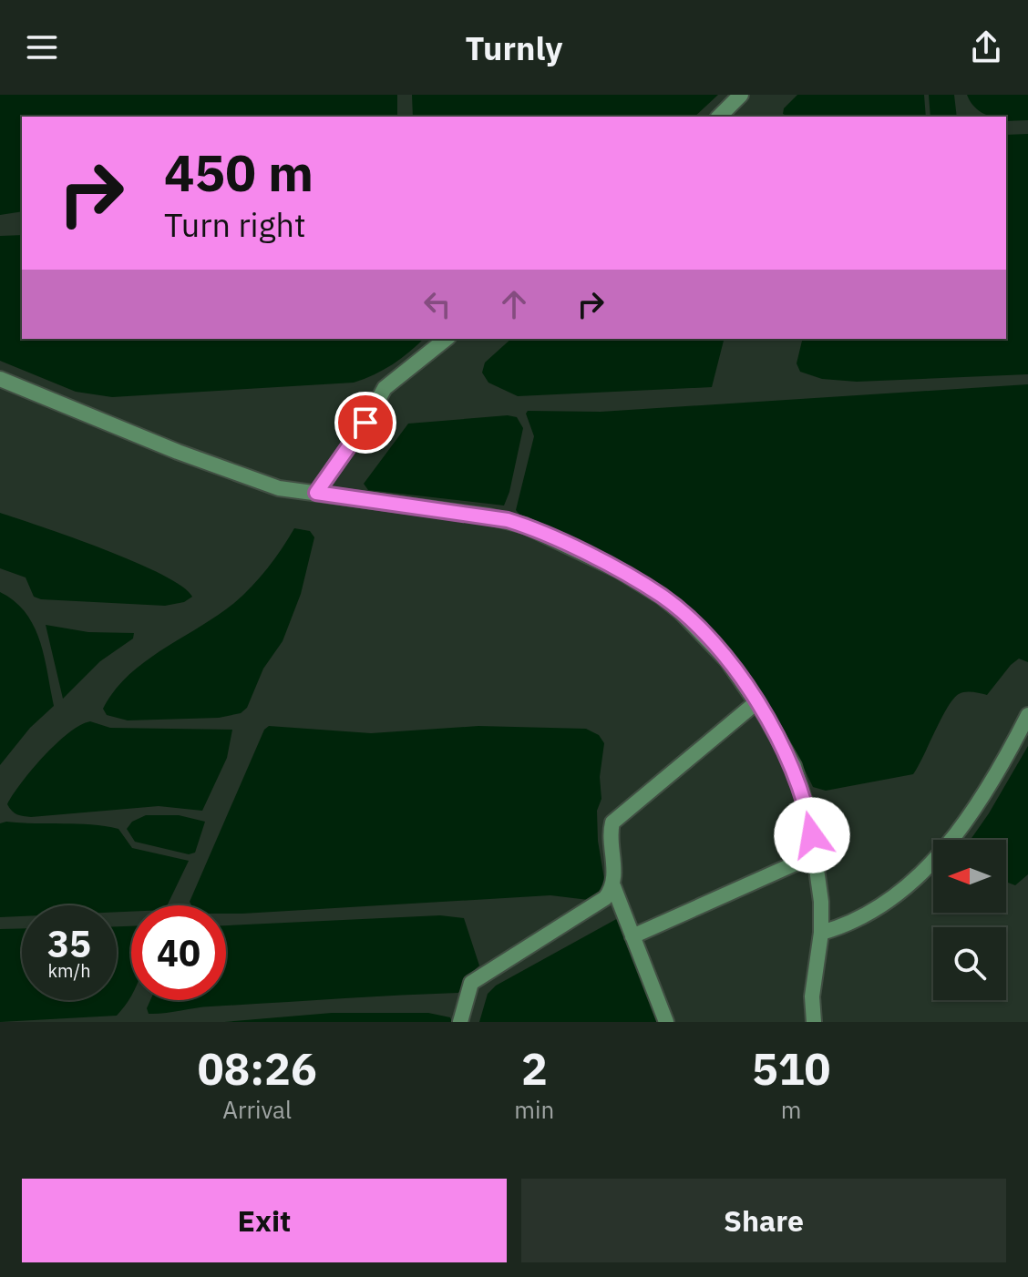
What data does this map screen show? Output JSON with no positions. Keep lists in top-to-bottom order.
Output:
{
  "north": "left",
  "page": {
    "header": "Turnly",
    "turn": ["450 m", "Turn right"],
    "speed": "35 km/h",
    "limit": "40",
    "eta": [
      "08:26",
      "Arrival",
      "2",
      "min",
      "510",
      "m"
    ],
    "buttons": ["Exit", "Share"]
  }
}
